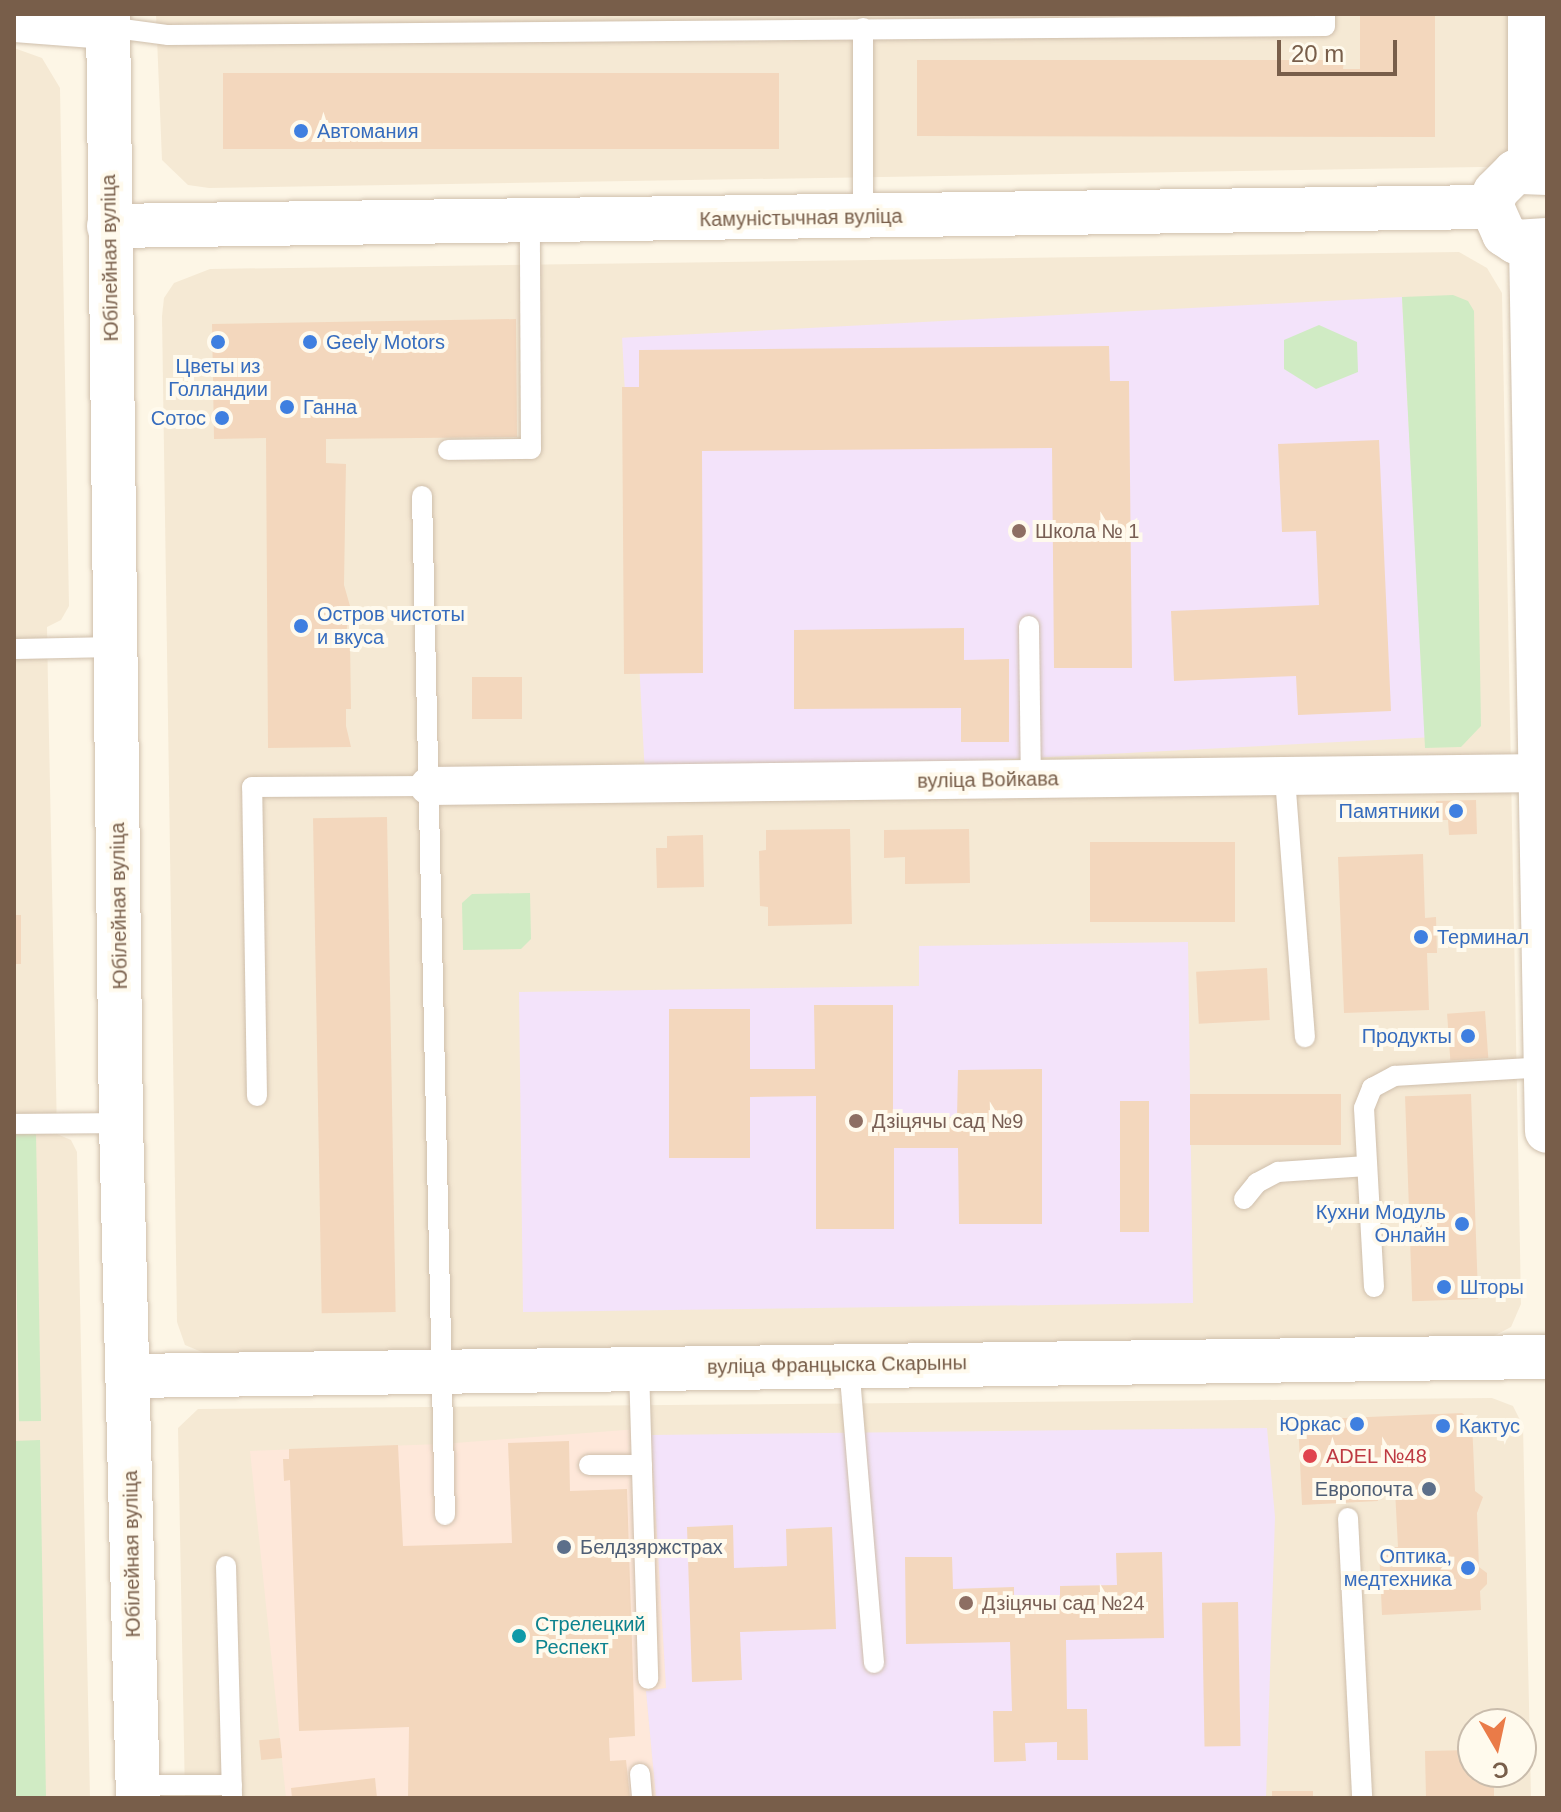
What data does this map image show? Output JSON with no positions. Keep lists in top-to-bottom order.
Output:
{
  "streets": {
    "main road": ["Камуністычная вуліца", "Юбілейная вуліца", "вуліца Францыска Скарыны"],
    "street": ["вуліца Войкава"]
  },
  "crossings": [
    ["Камуністычная вуліца", "Юбілейная вуліца"],
    ["Юбілейная вуліца", "вуліца Францыска Скарыны"]
  ],
  "places": [
    "Автомания",
    "Цветы из Голландии",
    "Geely Motors",
    "Ганна",
    "Сотос",
    "Школа № 1",
    "Остров чистоты и вкуса",
    "Памятники",
    "Терминал",
    "Продукты",
    "Дзіцячы сад №9",
    "Кухни Модуль Онлайн",
    "Шторы",
    "Юркас",
    "Кактус",
    "ADEL №48",
    "Европочта",
    "Белдзяржстрах",
    "Оптика, медтехника",
    "Дзіцячы сад №24",
    "Стрелецкий Респект"
  ],
  "scale_bar": "20 m",
  "north": "bottom"
}
